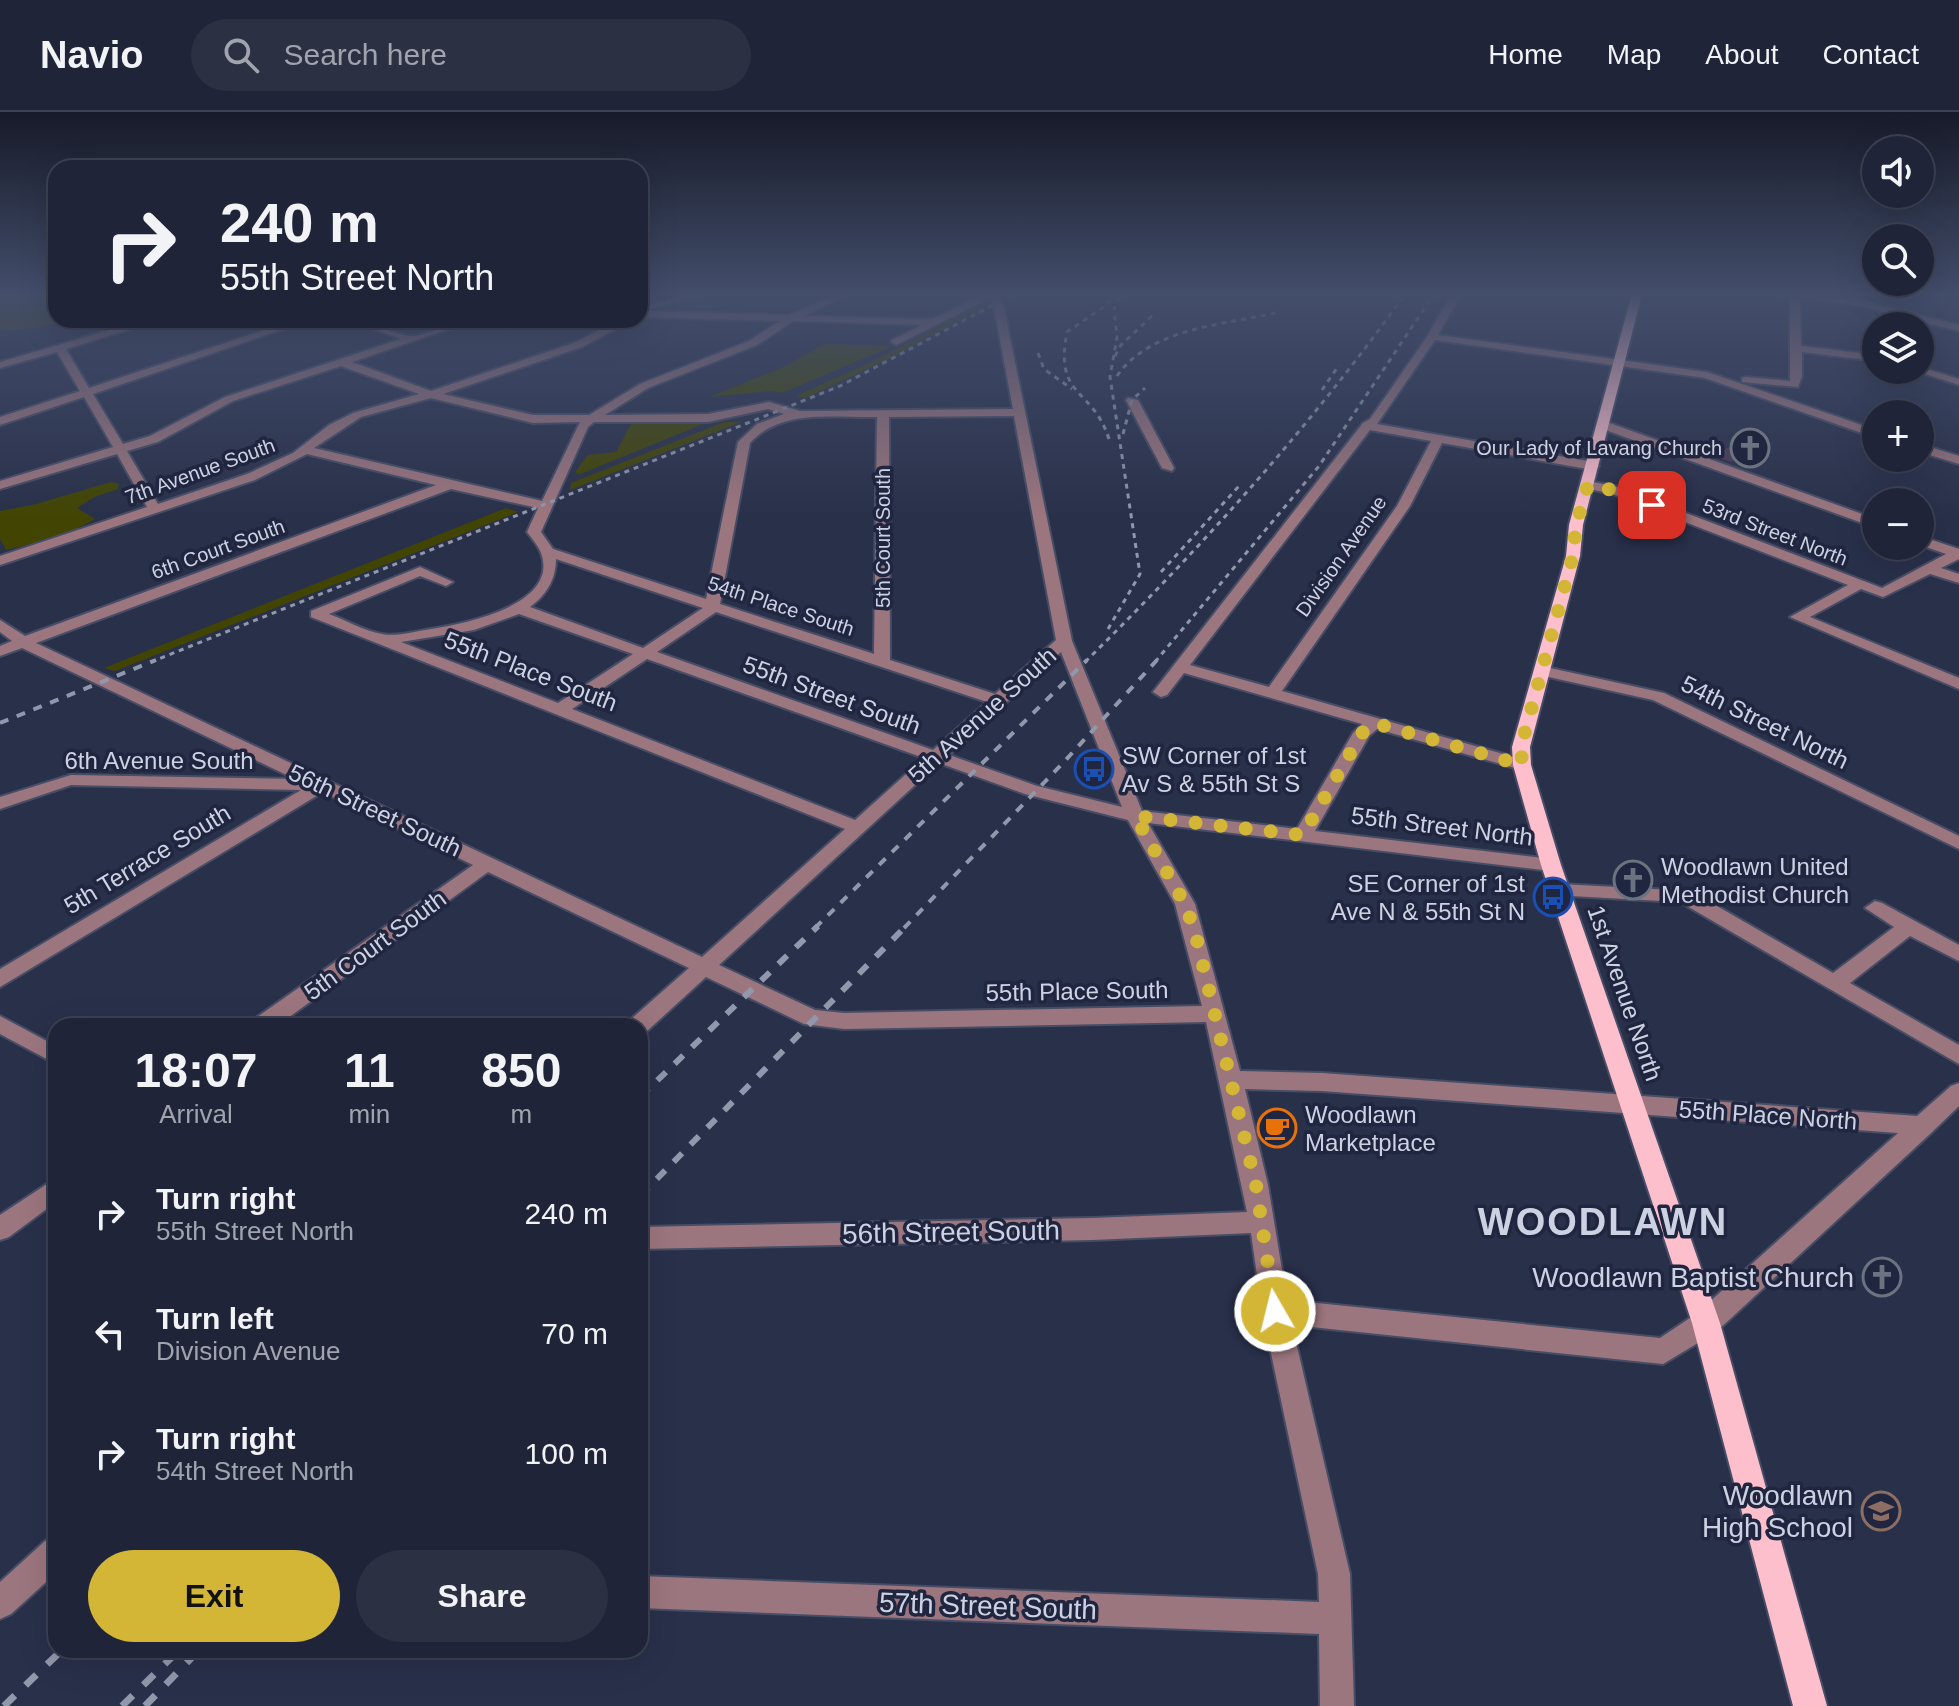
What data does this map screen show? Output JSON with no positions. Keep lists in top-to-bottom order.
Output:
{
  "streets": {
    "main road": ["1st Avenue North"],
    "street": [
      "7th Avenue South",
      "53rd Street North",
      "5th Court South",
      "6th Court South",
      "Division Avenue",
      "54th Place South",
      "55th Place South",
      "55th Street South",
      "5th Avenue South",
      "54th Street North",
      "6th Avenue South",
      "56th Street South",
      "55th Street North",
      "5th Terrace South",
      "55th Place North",
      "57th Street South"
    ]
  },
  "crossings": [
    ["53rd Street North", "1st Avenue North"],
    ["5th Court South", "54th Place South"],
    ["5th Court South", "56th Street South"],
    ["6th Court South", "56th Street South"],
    ["54th Place South", "5th Avenue South"],
    ["55th Place South", "5th Avenue South"],
    ["55th Place South", "56th Street South"],
    ["55th Street South", "5th Avenue South"],
    ["55th Street South", "55th Street North"],
    ["5th Avenue South", "56th Street South"],
    ["54th Street North", "1st Avenue North"],
    ["6th Avenue South", "56th Street South"],
    ["6th Avenue South", "5th Terrace South"],
    ["56th Street South", "5th Terrace South"],
    ["55th Street North", "1st Avenue North"],
    ["1st Avenue North", "55th Place North"]
  ],
  "districts": ["WOODLAWN"],
  "places": {
    "church": ["Our Lady of Lavang Church", "Woodlawn United Methodist Church", "Woodlawn Baptist Church"],
    "bus stop": ["SW Corner of 1st Av S & 55th St S", "SE Corner of 1st Ave N & 55th St N"],
    "cafe": ["Woodlawn Marketplace"],
    "school or university": ["Woodlawn High School"]
  },
  "page": {
    "header": "Navio",
    "search": "Search here",
    "nav": [
      "Home",
      "Map",
      "About",
      "Contact"
    ],
    "map_buttons": ["+", "−"],
    "turn": ["240 m", "55th Street North"],
    "eta": [
      "18:07",
      "Arrival",
      "11",
      "min",
      "850",
      "m"
    ],
    "list": [
      {
        "name": "Turn right",
        "note": "55th Street North",
        "value": "240 m"
      },
      {
        "name": "Turn left",
        "note": "Division Avenue",
        "value": "70 m"
      },
      {
        "name": "Turn right",
        "note": "54th Street North",
        "value": "100 m"
      }
    ],
    "buttons": ["Exit", "Share"]
  }
}
